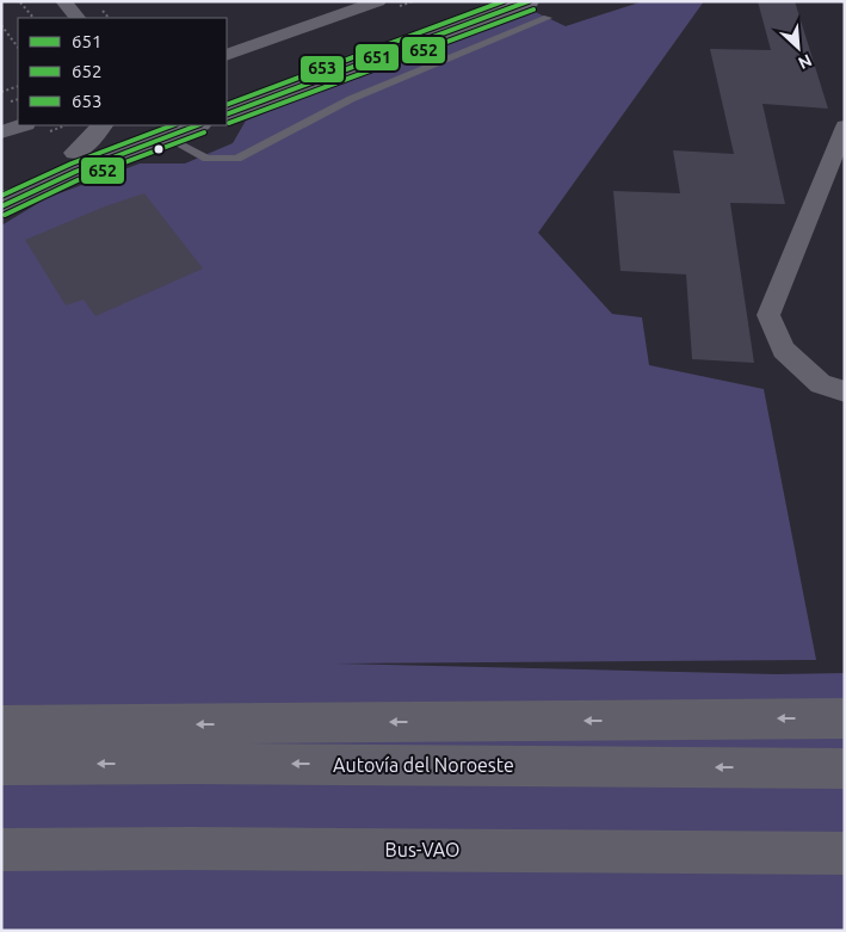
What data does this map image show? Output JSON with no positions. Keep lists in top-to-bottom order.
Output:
{
  "streets": {
    "highway": ["Autovía del Noroeste", "Bus-VAO"]
  },
  "lines": ["transit line 651", "transit line 653", "transit line 652"],
  "legend": ["651", "652", "653"],
  "north": "bottom right"
}
